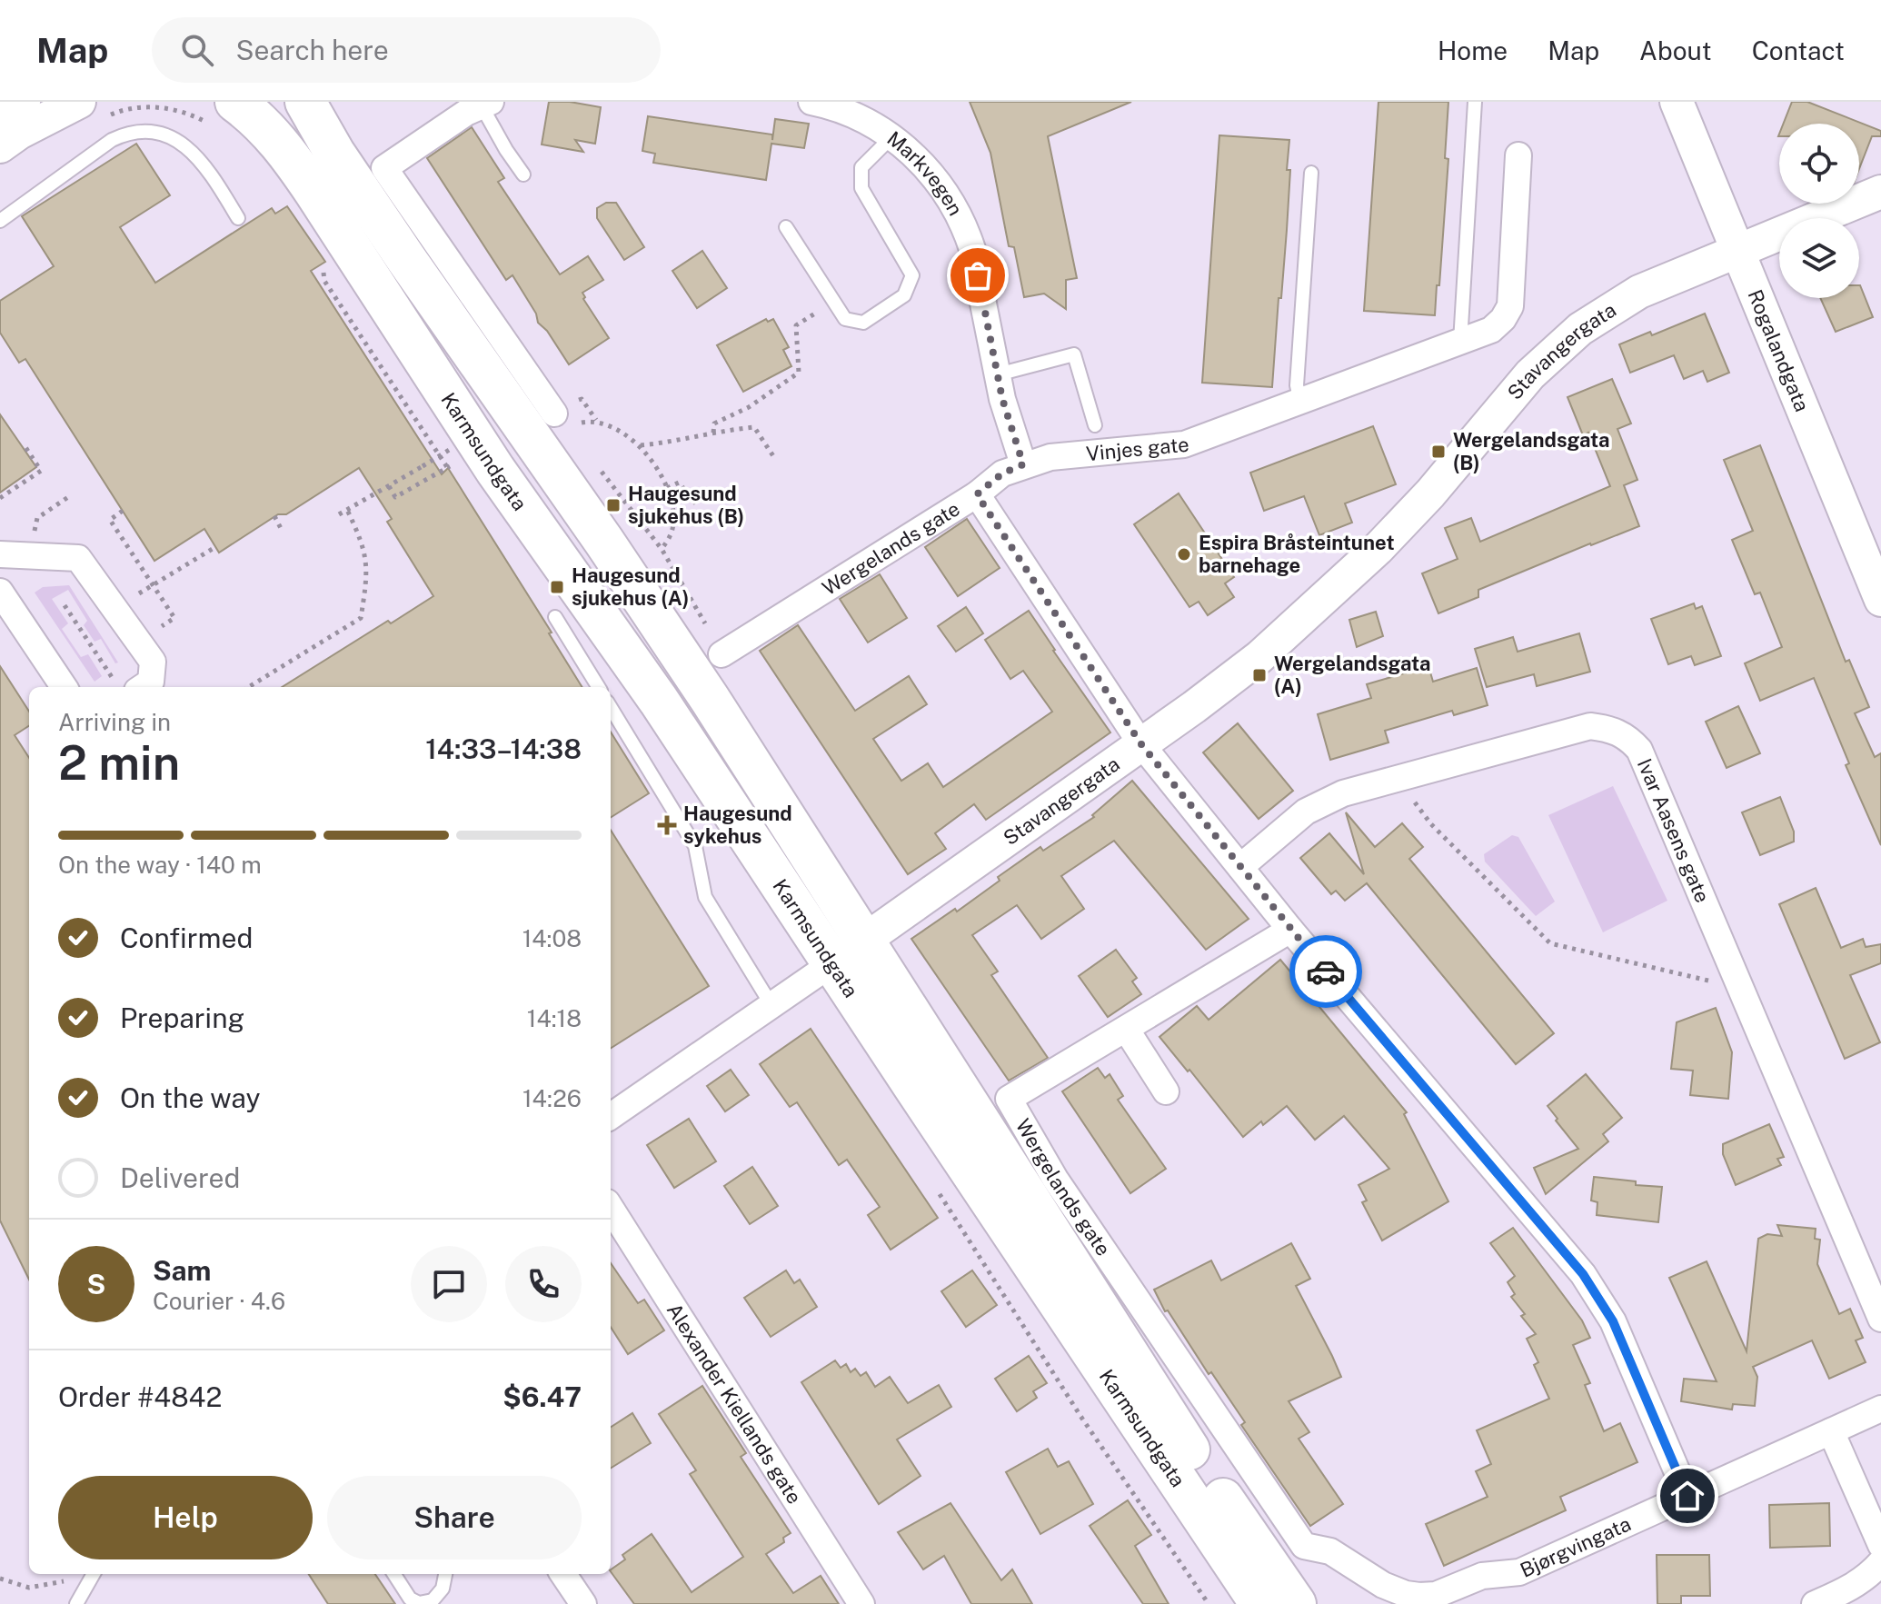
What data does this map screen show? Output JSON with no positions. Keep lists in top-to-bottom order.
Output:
{
  "streets": {
    "main road": ["Karmsundgata"],
    "street": [
      "Markvegen",
      "Rogalandgata",
      "Stavangergata",
      "Vinjes gate",
      "Wergelands gate",
      "Ivar Aasens gate",
      "Alexander Kiellands gate",
      "Bjørgvingata"
    ]
  },
  "crossings": [
    ["Markvegen", "Vinjes gate"],
    ["Rogalandgata", "Stavangergata"],
    ["Stavangergata", "Karmsundgata"],
    ["Stavangergata", "Wergelands gate"],
    ["Vinjes gate", "Wergelands gate"],
    ["Wergelands gate", "Ivar Aasens gate"],
    ["Wergelands gate", "Bjørgvingata"]
  ],
  "places": {
    "transit": [
      "Wergelandsgata (B)",
      "Haugesund sjukehus (B)",
      "Haugesund sjukehus (A)",
      "Wergelandsgata (A)"
    ],
    "other": ["Espira Bråsteintunet barnehage"],
    "health": ["Haugesund sykehus"]
  },
  "page": {
    "header": "Map",
    "search": "Search here",
    "nav": [
      "Home",
      "Map",
      "About",
      "Contact"
    ],
    "heading": ["2 min", "Arriving in", "14:33–14:38"],
    "panel": [
      "Sam",
      "Courier · 4.6",
      "Order #4842",
      "$6.47"
    ],
    "bar": "On the way · 140 m",
    "list": [
      ["Confirmed", "14:08"],
      ["Preparing", "14:18"],
      ["On the way", "14:26"],
      "Delivered"
    ],
    "round": "S",
    "buttons": ["Help", "Share"]
  }
}
